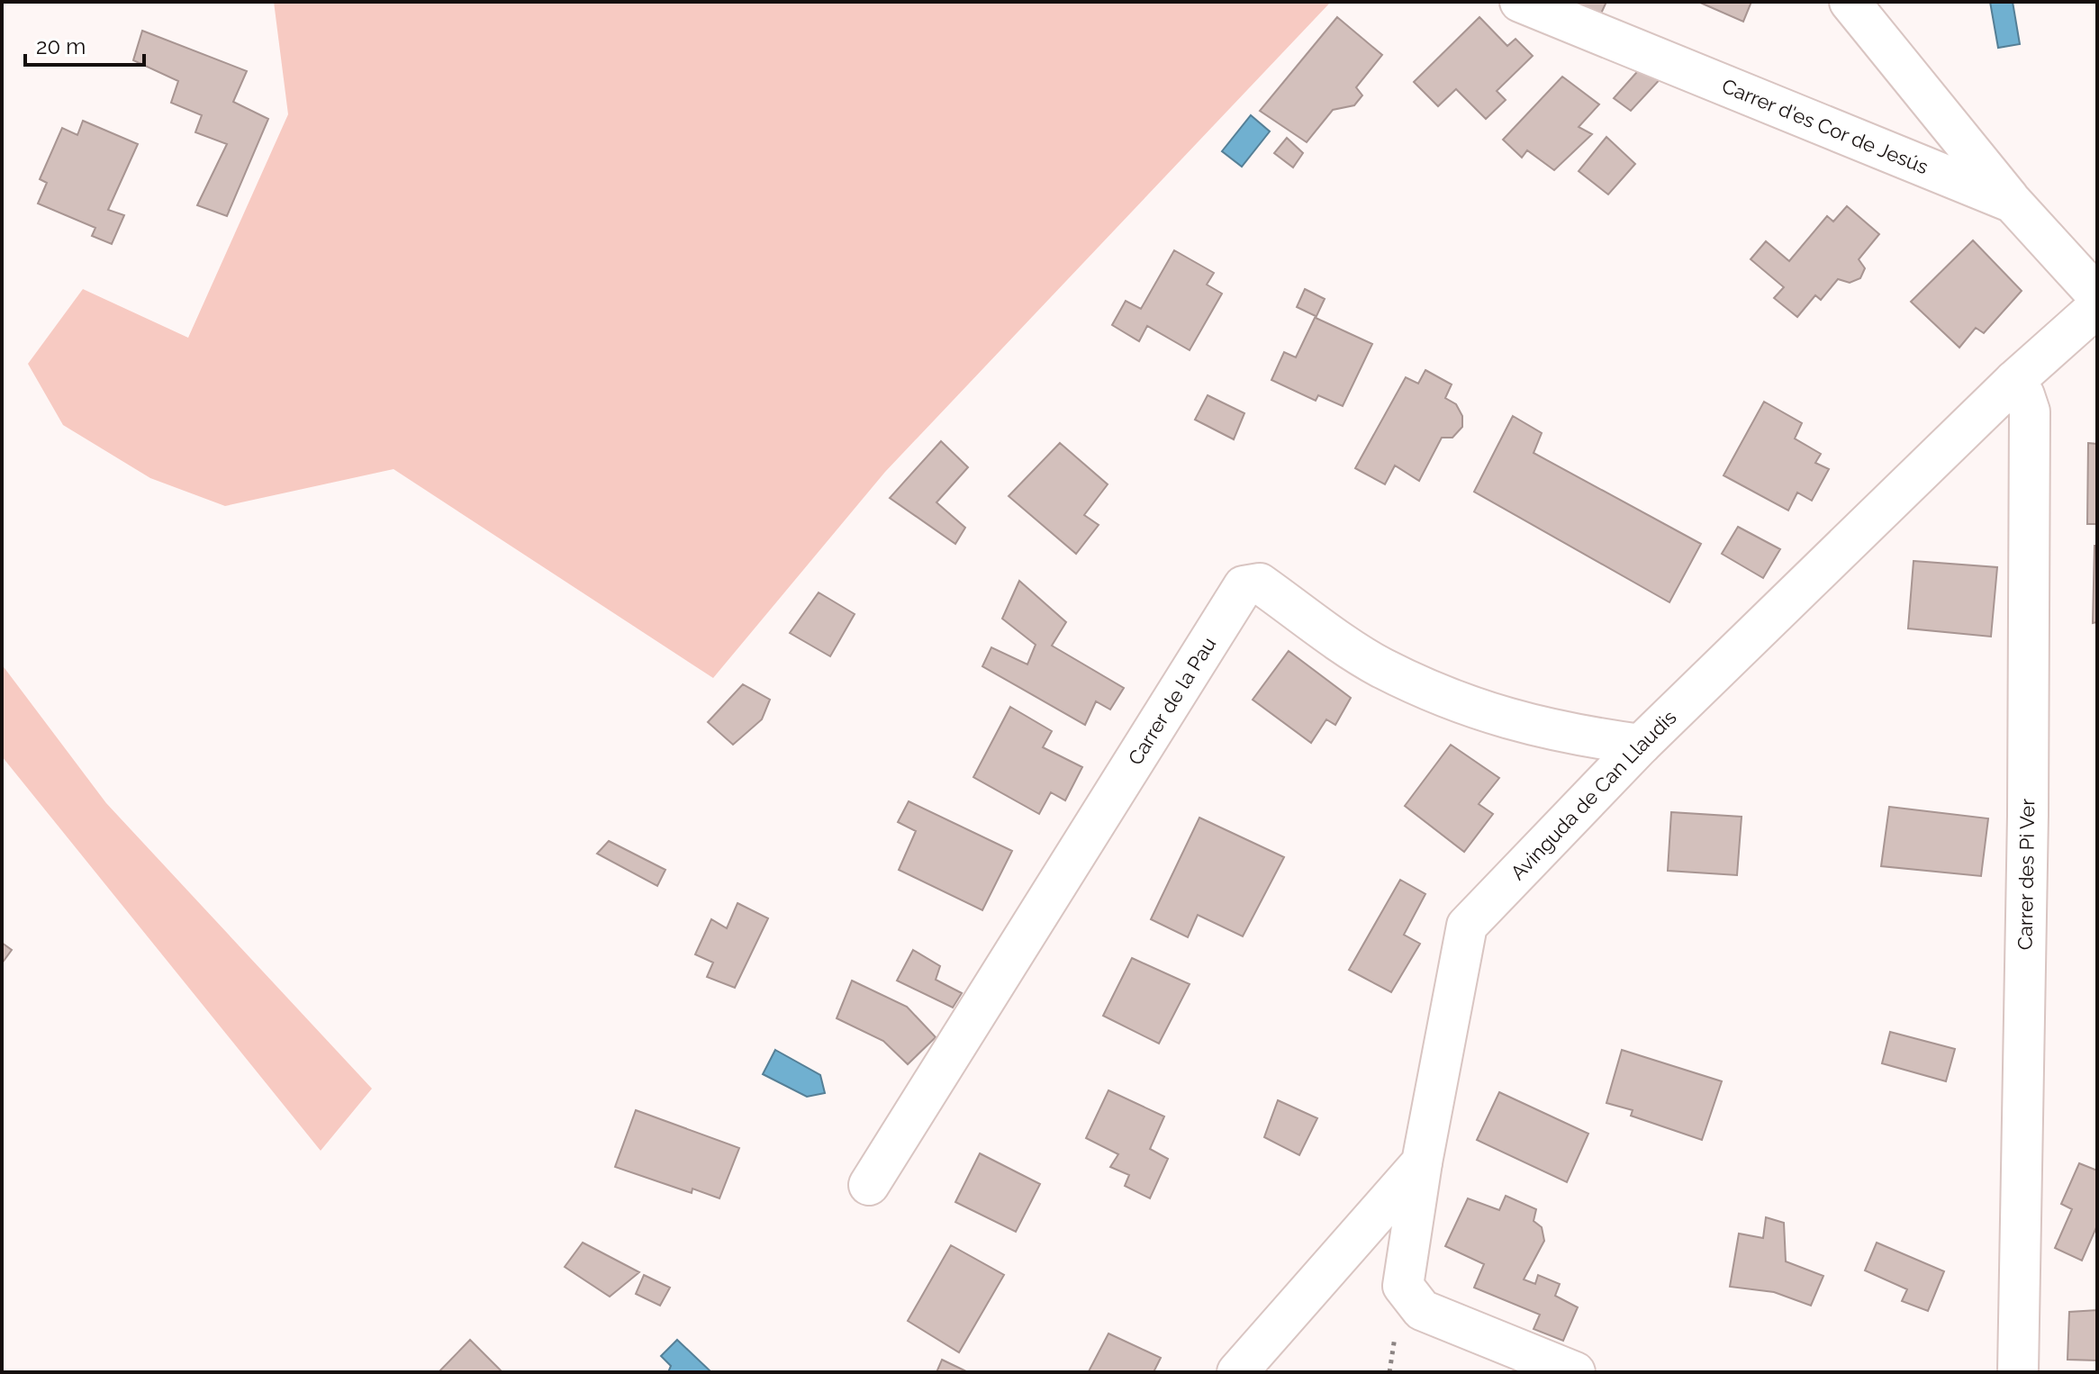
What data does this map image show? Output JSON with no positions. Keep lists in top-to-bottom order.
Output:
{
  "streets": {
    "street": [
      "Carrer d'es Cor de Jesús",
      "Carrer de la Pau",
      "Avinguda de Can Llaudis",
      "Carrer des Pi Ver"
    ]
  },
  "crossings": [
    ["Carrer de la Pau", "Avinguda de Can Llaudis"],
    ["Avinguda de Can Llaudis", "Carrer des Pi Ver"]
  ],
  "scale_bar": "20 m"
}
